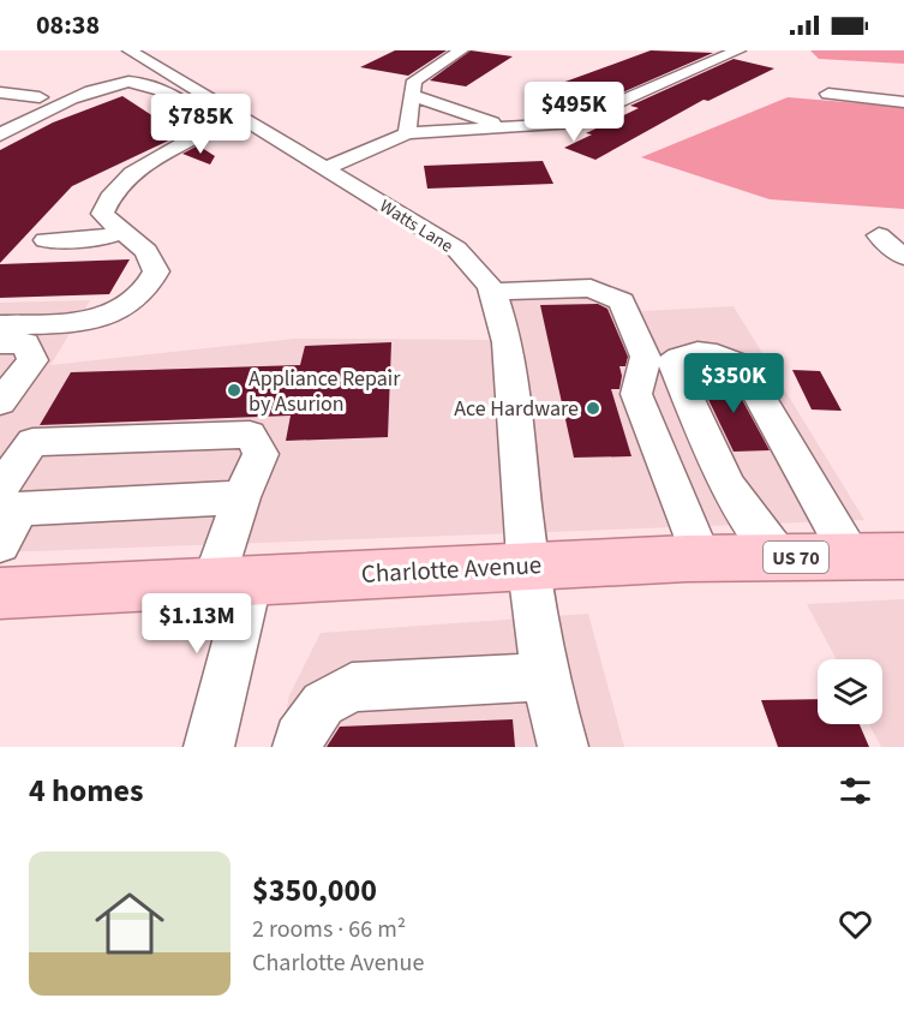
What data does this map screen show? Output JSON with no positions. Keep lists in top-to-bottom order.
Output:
{
  "streets": {
    "main road": ["US 70", "Charlotte Avenue"],
    "street": ["Watts Lane"]
  },
  "crossings": [
    ["Watts Lane", "Charlotte Avenue"]
  ],
  "places": ["Appliance Repair by Asurion", "Ace Hardware"],
  "page": {
    "status": "08:38",
    "price": [
      "$495K",
      "$785K",
      "$350K",
      "$1.13M"
    ],
    "heading": "4 homes",
    "list": [
      {
        "name": "$350,000",
        "note": "2 rooms · 66 m² · Charlotte Avenue"
      }
    ]
  }
}
